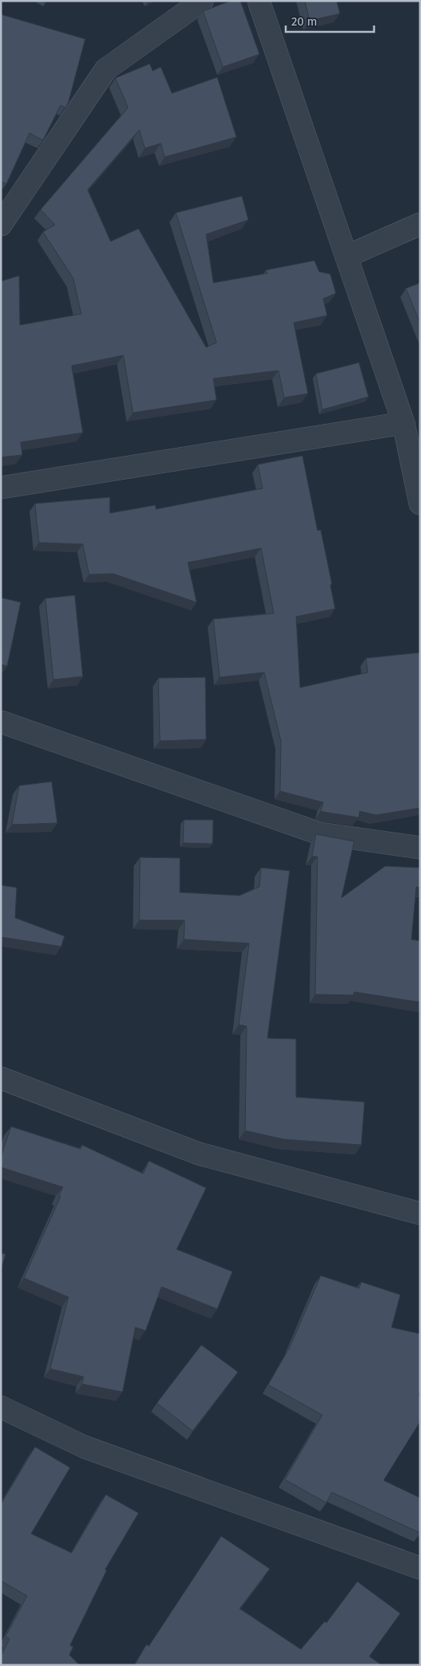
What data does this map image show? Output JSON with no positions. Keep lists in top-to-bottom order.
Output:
{
  "scale_bar": "20 m"
}
